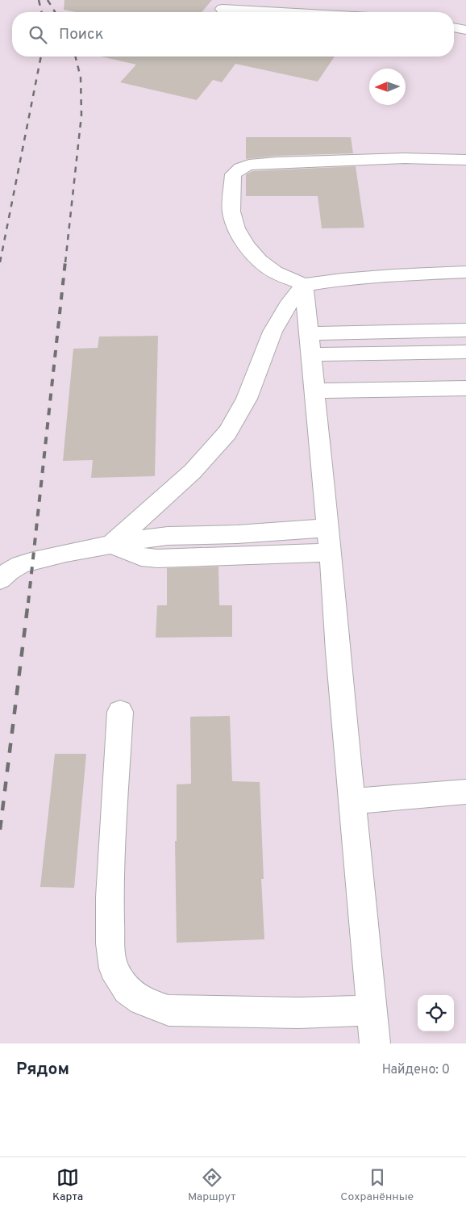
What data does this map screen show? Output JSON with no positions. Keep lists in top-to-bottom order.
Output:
{
  "north": "left",
  "page": {
    "search": "Поиск",
    "heading": ["Рядом", "Найдено: 0"],
    "nav": ["Карта", "Маршрут", "Сохранённые"]
  }
}
